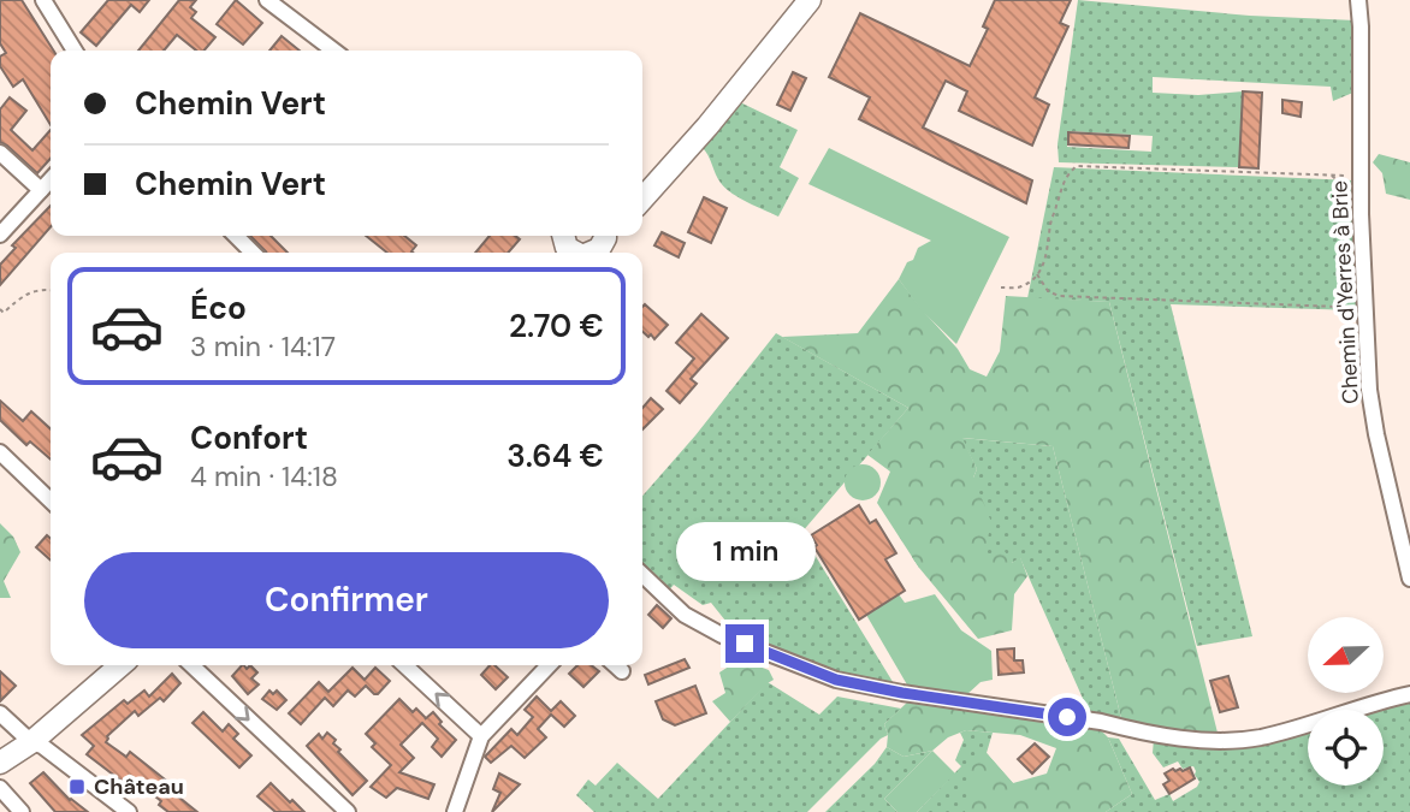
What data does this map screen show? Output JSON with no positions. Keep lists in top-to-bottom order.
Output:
{
  "streets": {
    "street": ["Chemin d'Yerres à Brie"]
  },
  "places": {
    "transit": ["Château"]
  },
  "north": "left",
  "page": {
    "banner": ["Chemin Vert", "Chemin Vert"],
    "list": [
      {
        "name": "Éco",
        "note": "3 min · 14:17",
        "value": "2.70 €"
      },
      {
        "name": "Confort",
        "note": "4 min · 14:18",
        "value": "3.64 €"
      }
    ],
    "bubble": "1 min",
    "buttons": "Confirmer"
  }
}
